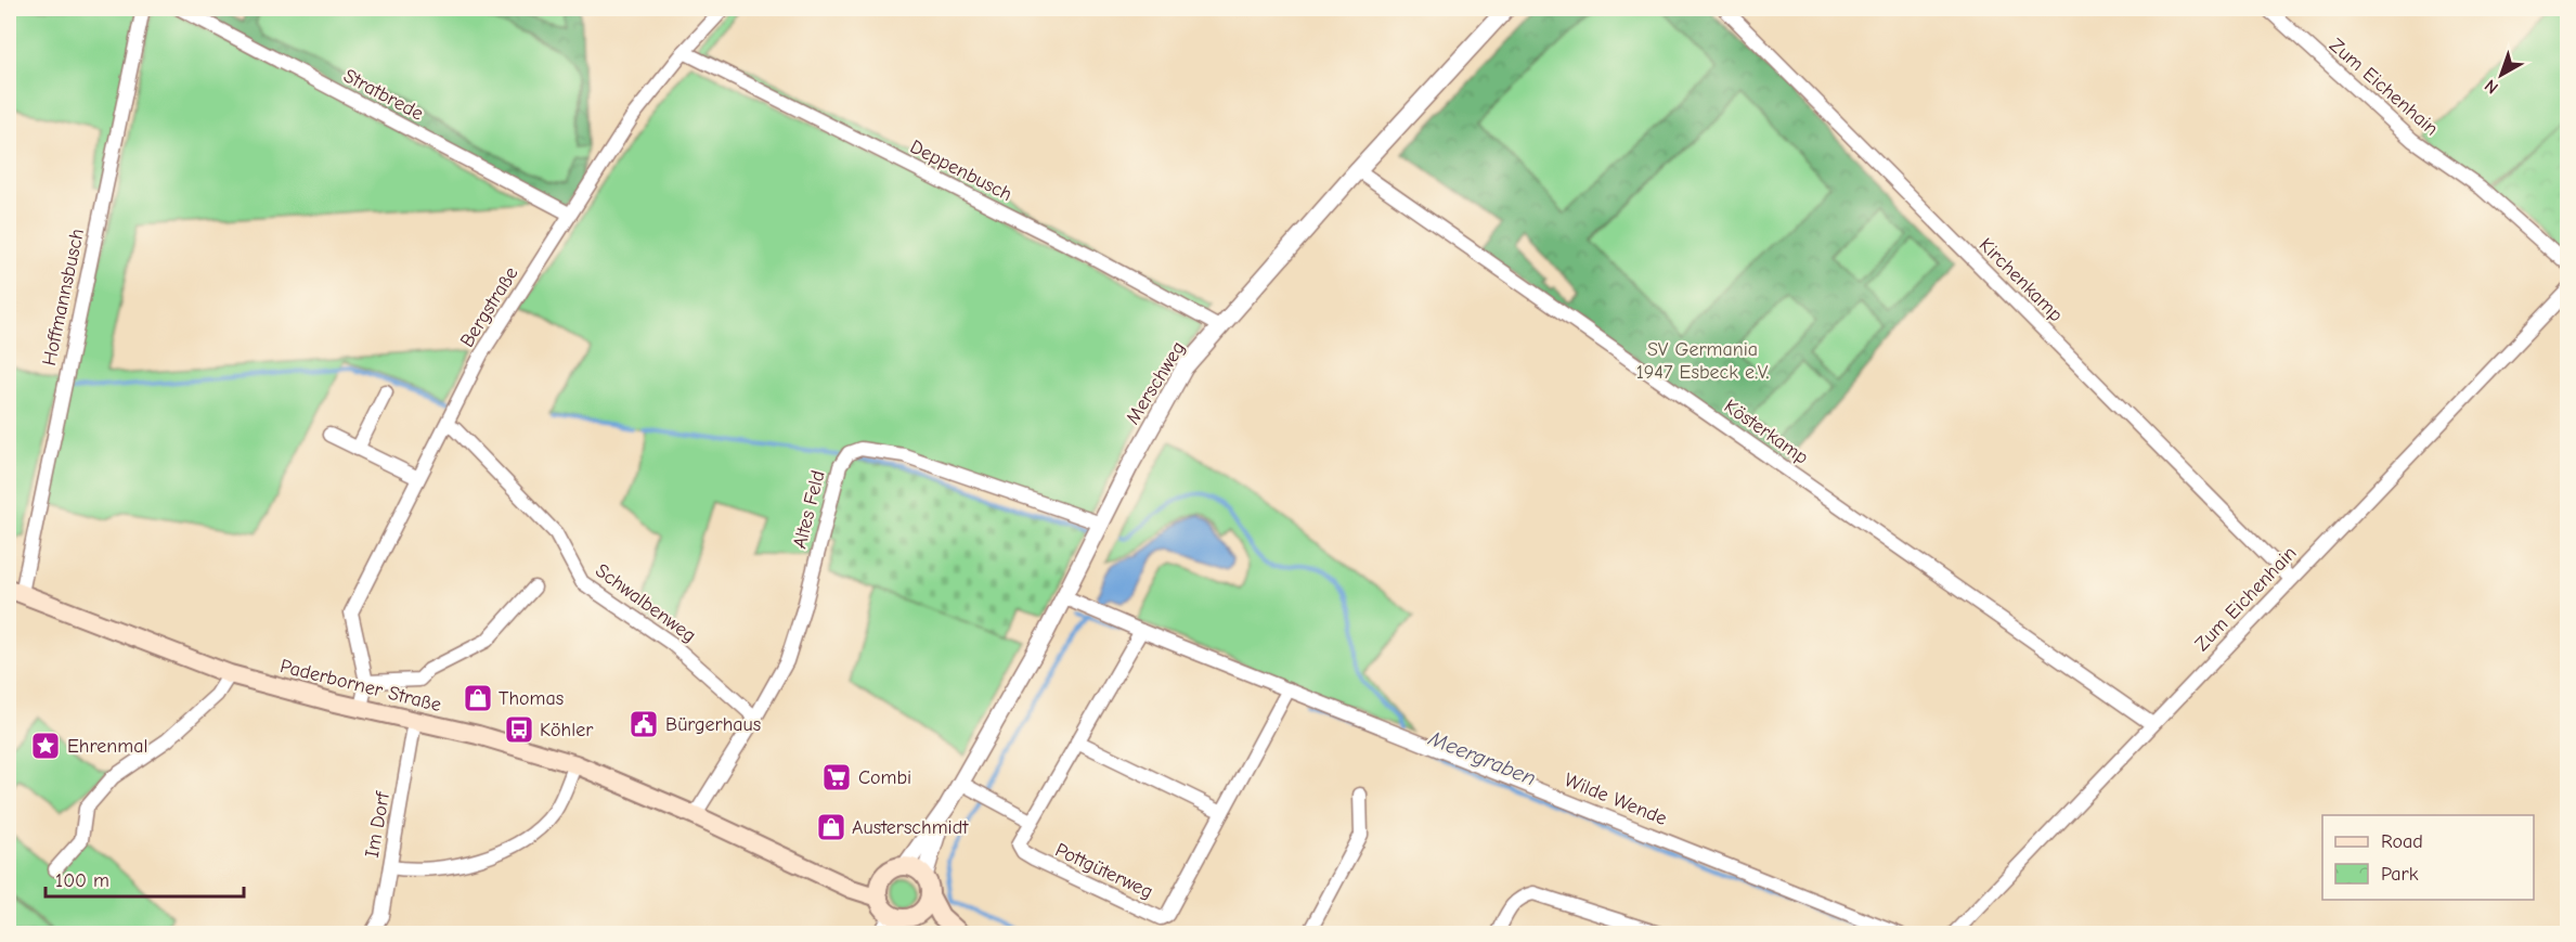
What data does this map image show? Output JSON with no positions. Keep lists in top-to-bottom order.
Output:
{
  "streets": {
    "main road": ["Paderborner Straße"],
    "street": [
      "Zum Eichenhain",
      "Stratbrede",
      "Deppenbusch",
      "Kirchenkamp",
      "Hoffmannsbusch",
      "Bergstraße",
      "Merschweg",
      "Kösterkamp",
      "Altes Feld",
      "Schwalbenweg",
      "Wilde Wende",
      "Im Dorf",
      "Pottgüterweg"
    ]
  },
  "crossings": [
    ["Zum Eichenhain", "Kirchenkamp"],
    ["Zum Eichenhain", "Kösterkamp"],
    ["Stratbrede", "Bergstraße"],
    ["Deppenbusch", "Bergstraße"],
    ["Deppenbusch", "Merschweg"],
    ["Hoffmannsbusch", "Paderborner Straße"],
    ["Bergstraße", "Schwalbenweg"],
    ["Bergstraße", "Paderborner Straße"],
    ["Merschweg", "Kösterkamp"],
    ["Merschweg", "Altes Feld"],
    ["Merschweg", "Paderborner Straße"],
    ["Merschweg", "Wilde Wende"],
    ["Altes Feld", "Schwalbenweg"],
    ["Altes Feld", "Paderborner Straße"],
    ["Paderborner Straße", "Im Dorf"],
    ["Wilde Wende", "Pottgüterweg"]
  ],
  "water": ["Meergraben"],
  "parks": ["SV Germania 1947 Esbeck e.V."],
  "places": {
    "shop": ["Thomas", "Austerschmidt"],
    "public building": ["Bürgerhaus"],
    "bus stop": ["Köhler"],
    "place": ["Ehrenmal"],
    "supermarket": ["Combi"]
  },
  "legend": ["Road", "Park"],
  "scale_bar": "100 m",
  "north": "bottom left"
}
